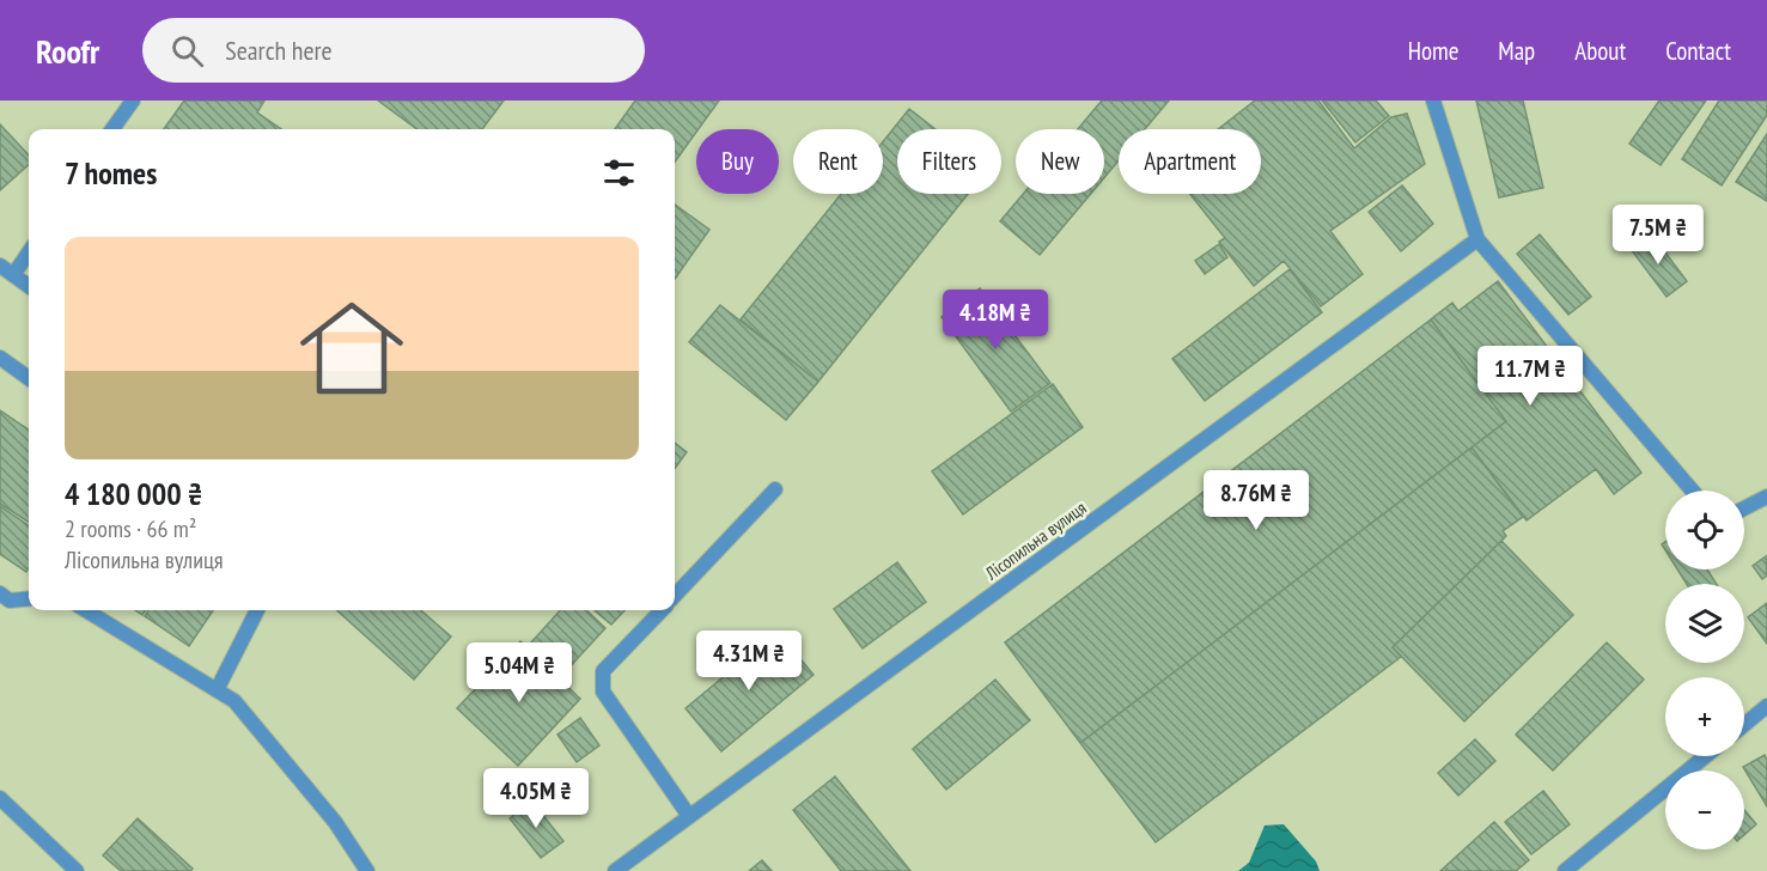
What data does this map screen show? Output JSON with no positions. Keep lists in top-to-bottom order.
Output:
{
  "streets": {
    "street": ["Лісопильна вулиця"]
  },
  "page": {
    "header": "Roofr",
    "search": "Search here",
    "nav": [
      "Home",
      "Map",
      "About",
      "Contact"
    ],
    "chip": [
      "Buy",
      "Rent",
      "Filters",
      "New",
      "Apartment"
    ],
    "heading": "7 homes",
    "price": [
      "7.5M ₴",
      "4.18M ₴",
      "11.7M ₴",
      "8.76M ₴",
      "4.31M ₴",
      "5.04M ₴",
      "4.05M ₴"
    ],
    "list": [
      {
        "name": "4 180 000 ₴",
        "note": "2 rooms · 66 m² · Лісопильна вулиця"
      }
    ],
    "map_buttons": ["+", "−"]
  }
}
